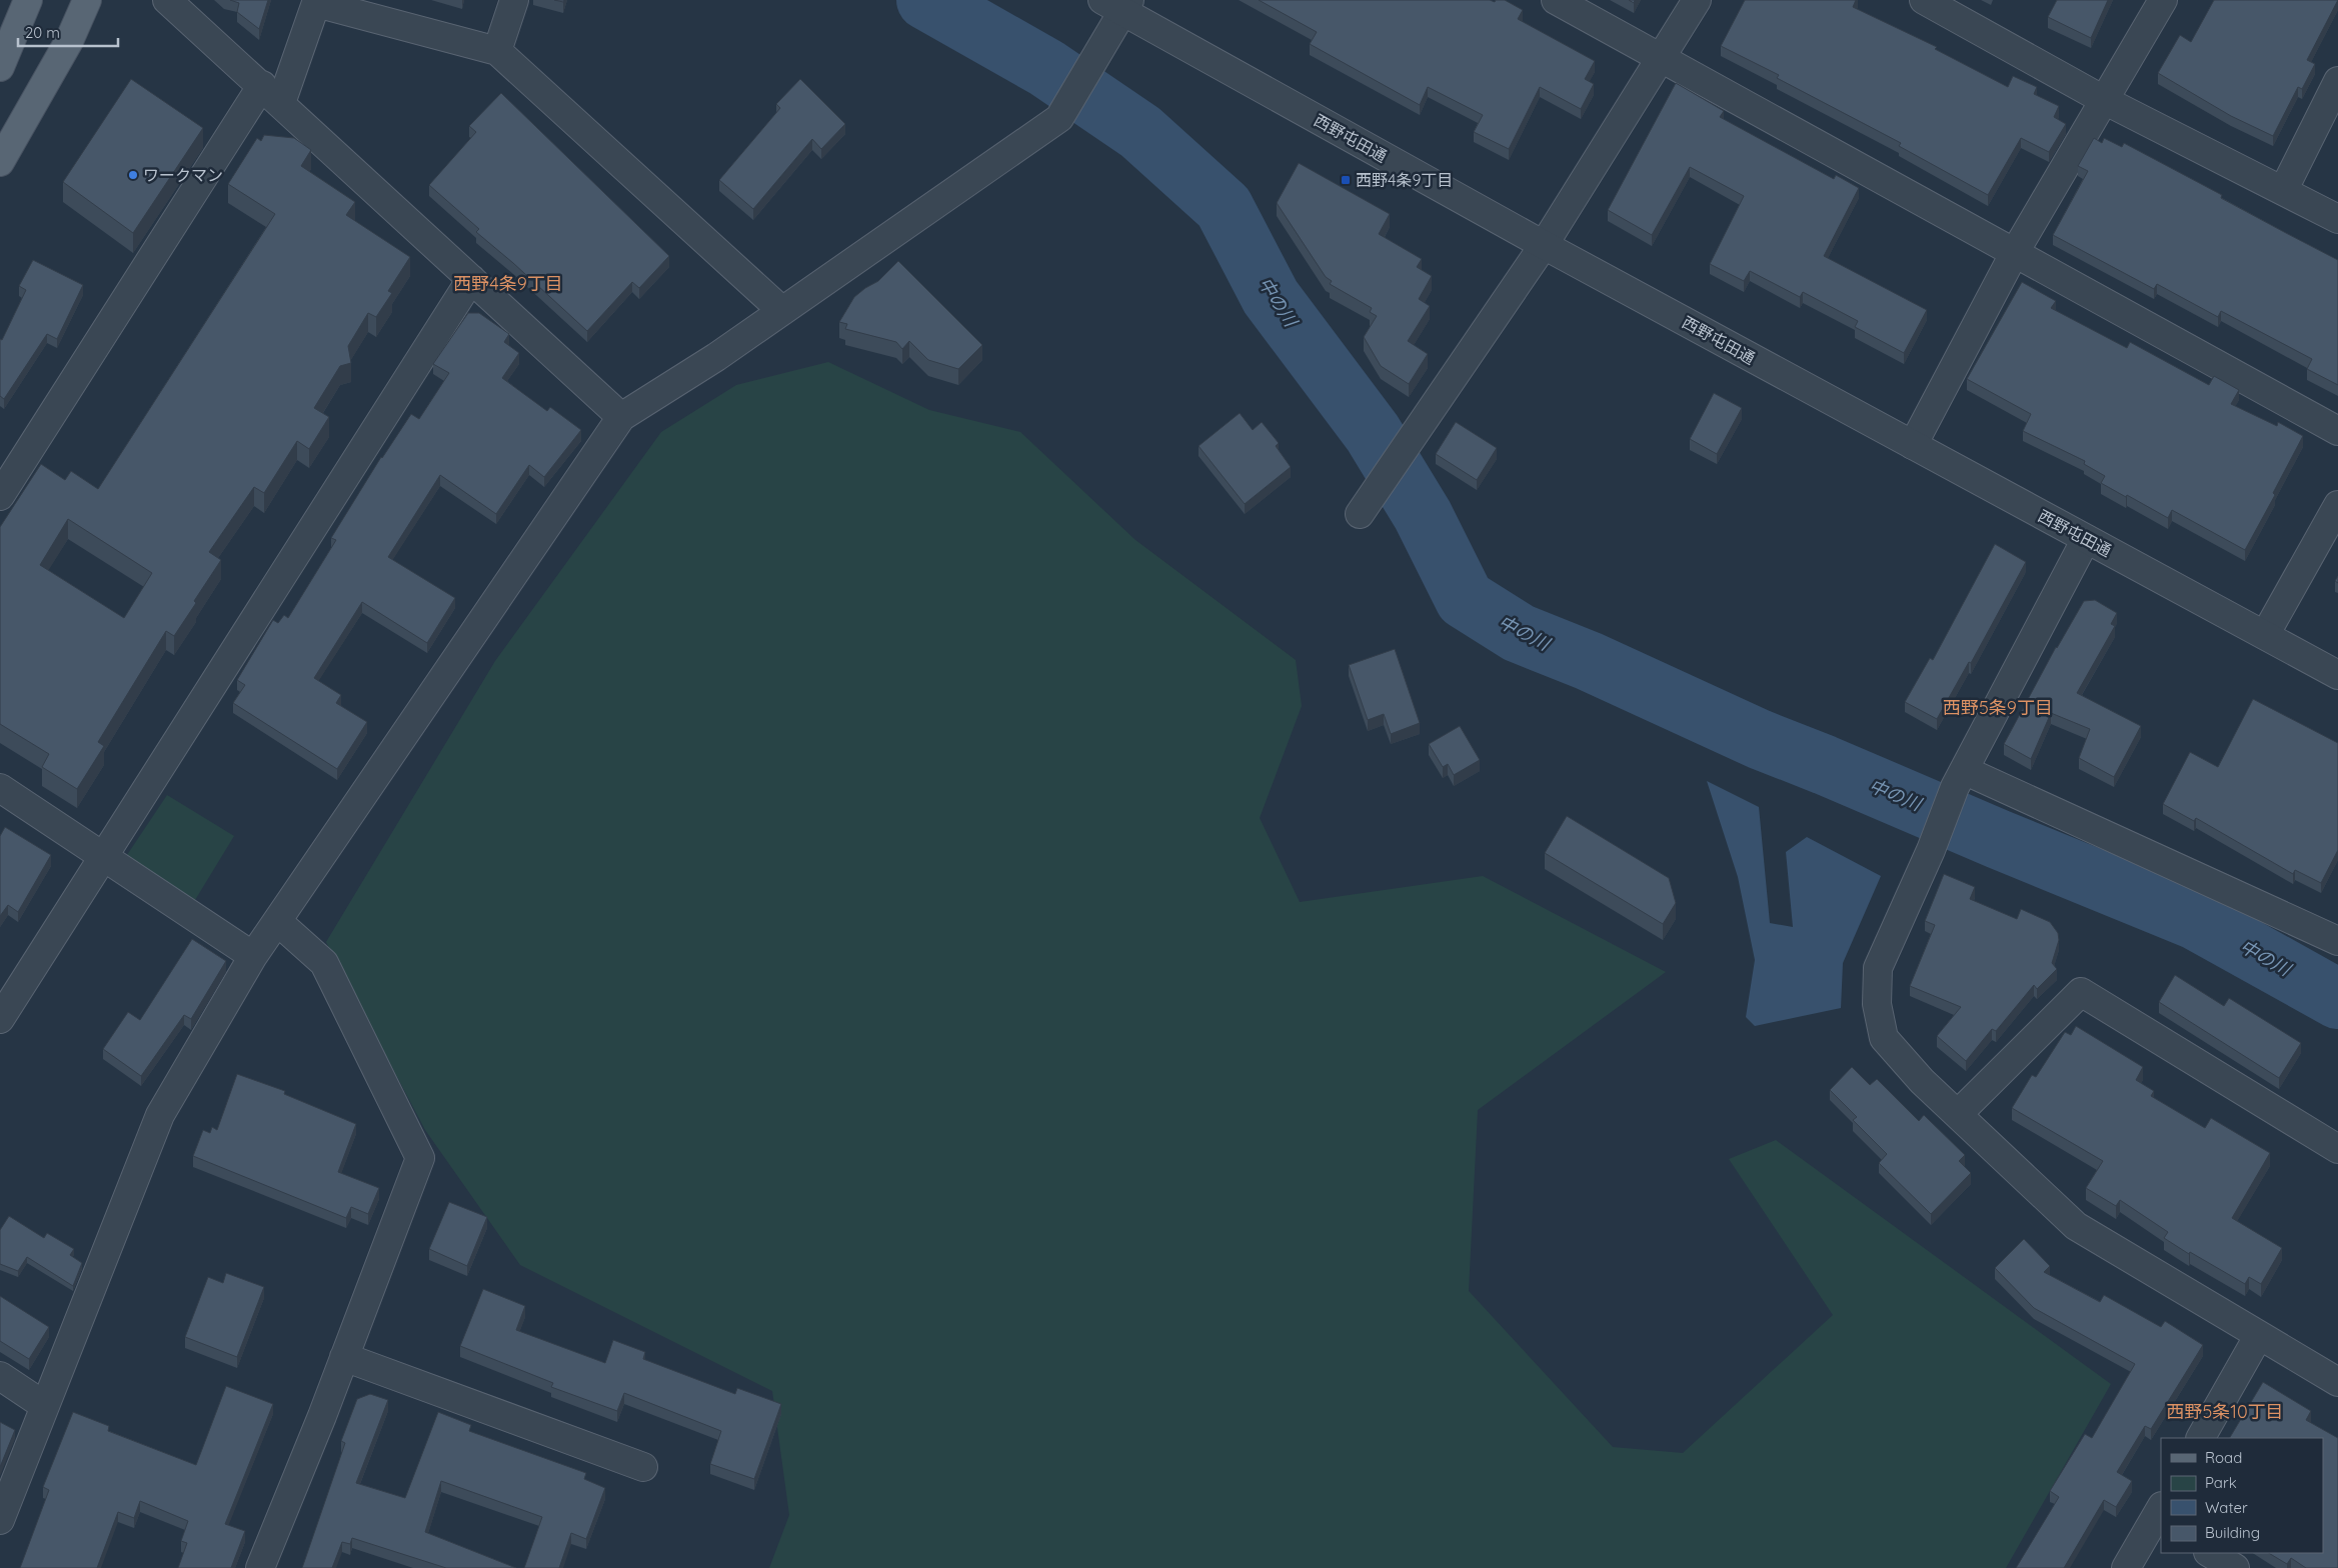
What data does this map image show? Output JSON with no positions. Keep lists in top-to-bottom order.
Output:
{
  "streets": {
    "street": ["西野屯田通"]
  },
  "districts": ["西野4条9丁目", "西野5条9丁目", "西野5条10丁目"],
  "water": ["中の川"],
  "places": {
    "other": ["ワークマン"],
    "transit": ["西野4条9丁目"]
  },
  "legend": [
    "Road",
    "Park",
    "Water",
    "Building"
  ],
  "scale_bar": "20 m"
}
